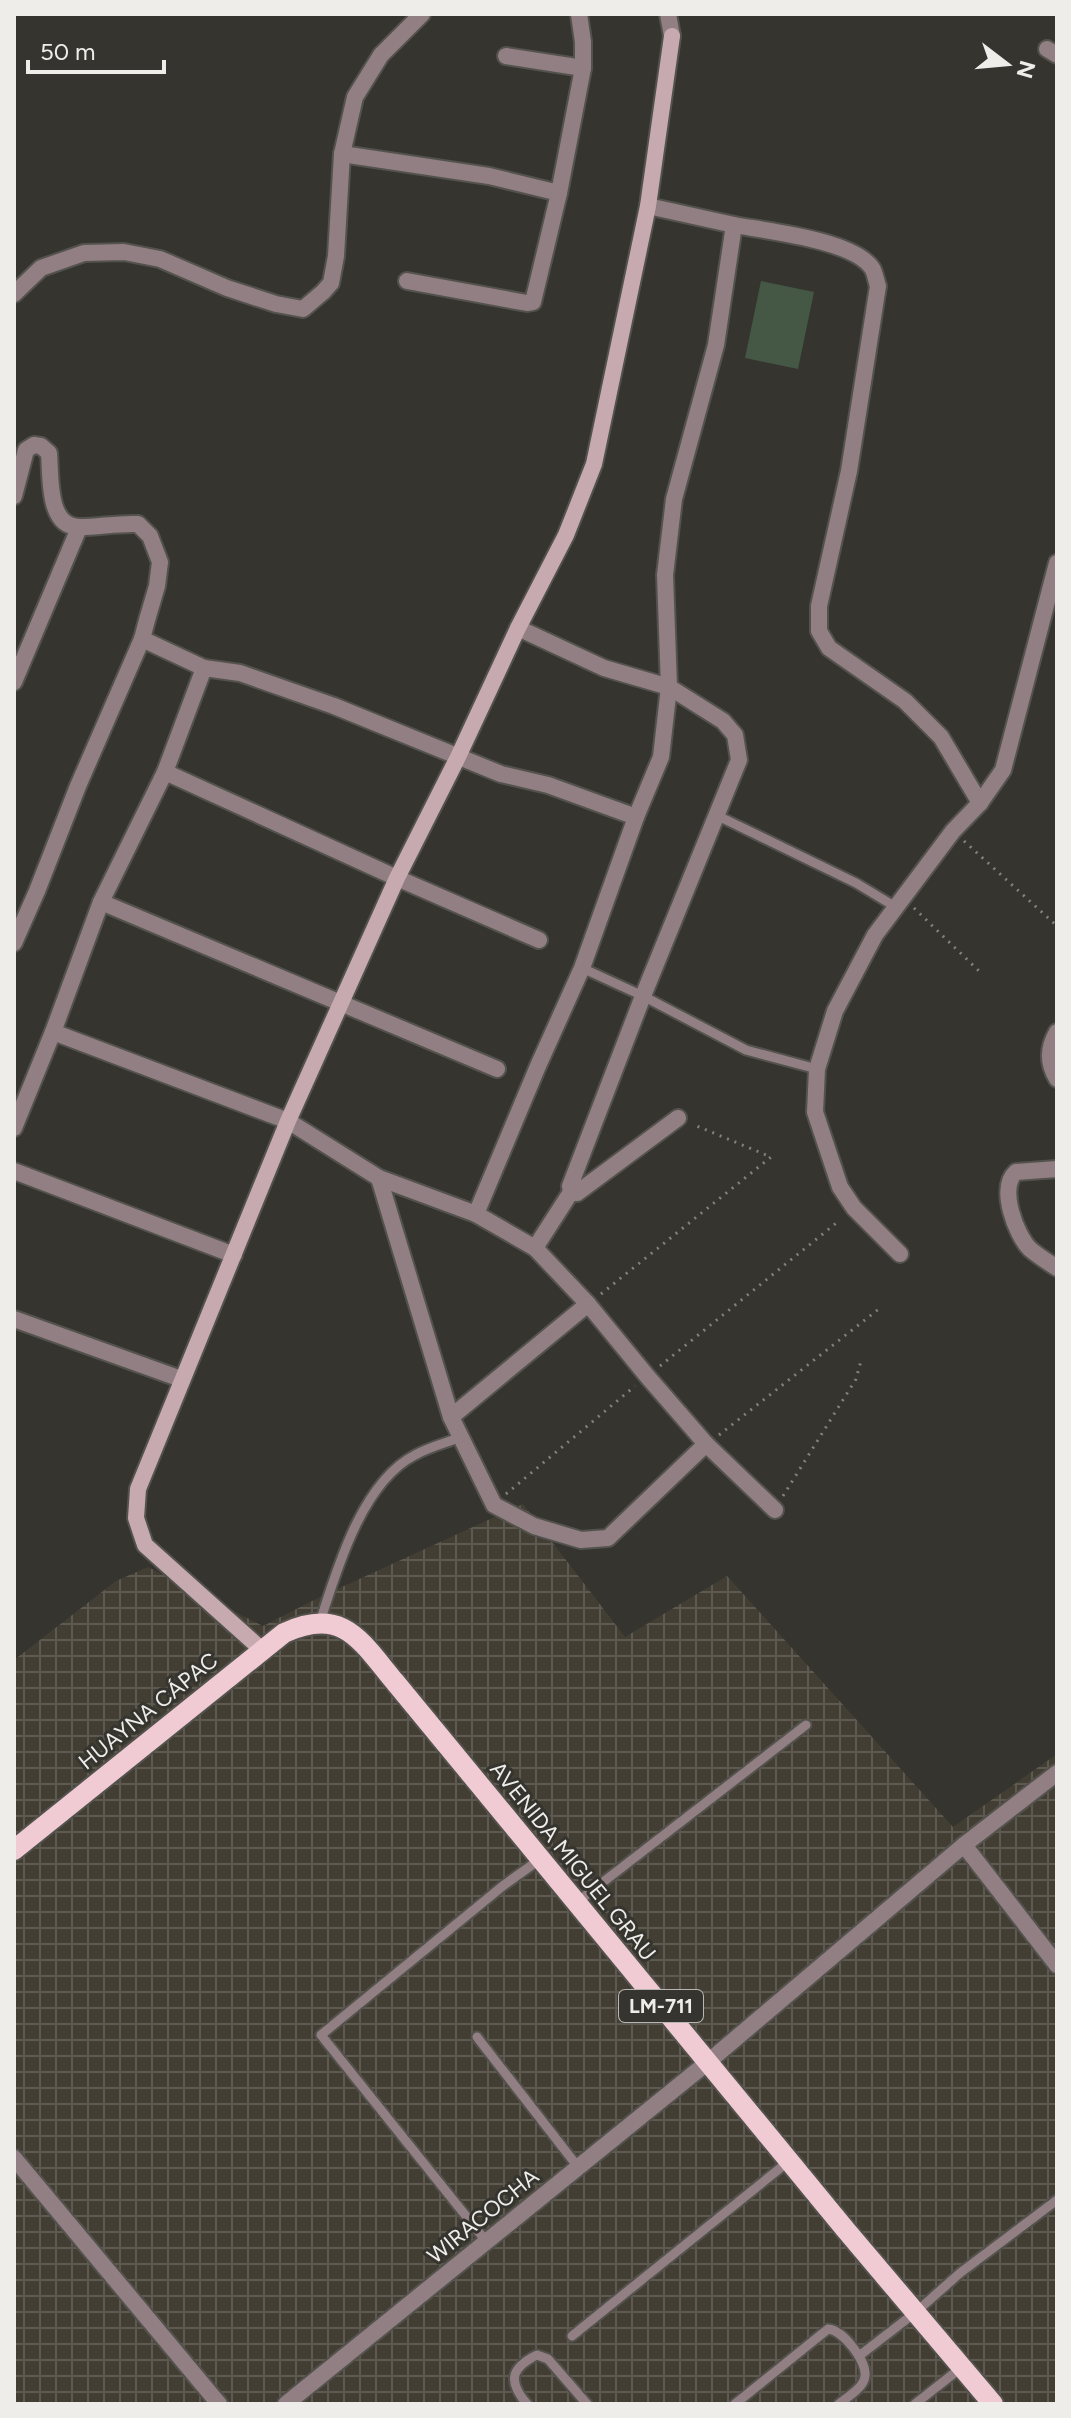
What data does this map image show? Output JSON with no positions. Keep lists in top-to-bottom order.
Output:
{
  "streets": {
    "main road": ["HUAYNA CÁPAC", "AVENIDA MIGUEL GRAU", "LM-711"],
    "street": ["WIRACOCHA"]
  },
  "crossings": [
    ["HUAYNA CÁPAC", "AVENIDA MIGUEL GRAU"],
    ["AVENIDA MIGUEL GRAU", "WIRACOCHA"]
  ],
  "scale_bar": "50 m",
  "north": "right"
}
